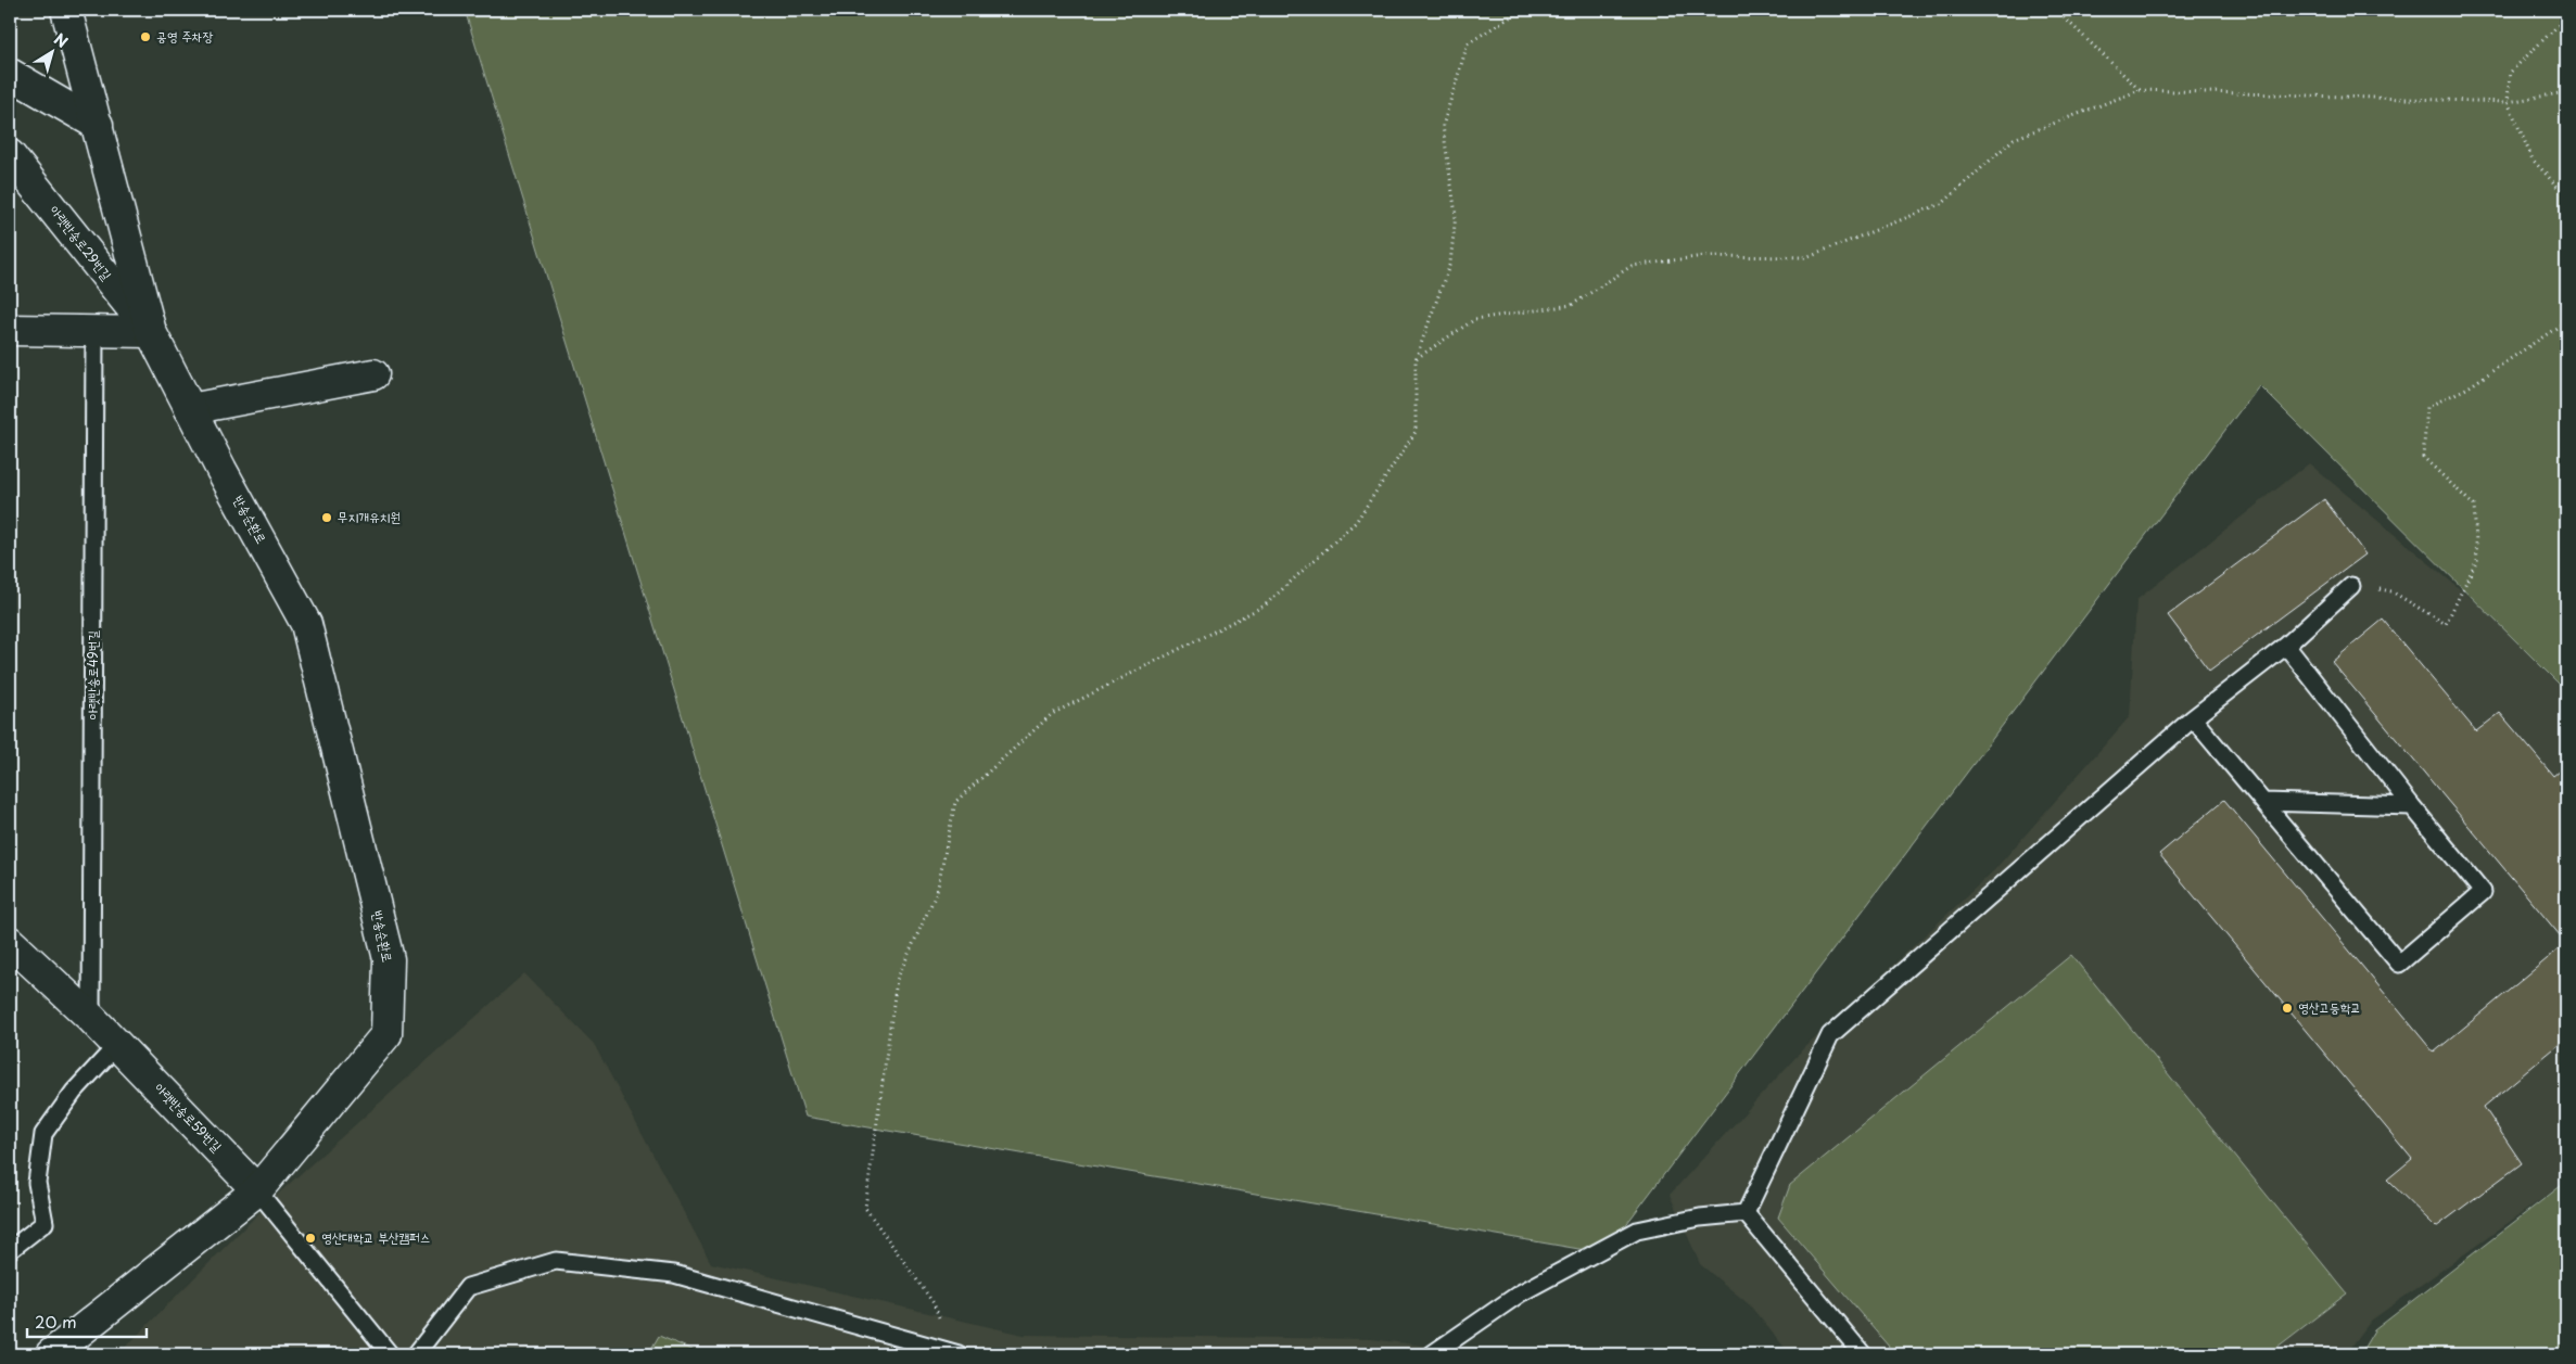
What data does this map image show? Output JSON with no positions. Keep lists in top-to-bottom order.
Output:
{
  "streets": {
    "main road": ["아랫반송로29번길", "반송순환로", "아랫반송로59번길"],
    "lane": ["아랫반송로49번길"]
  },
  "crossings": [
    ["아랫반송로29번길", "반송순환로"],
    ["반송순환로", "아랫반송로59번길"],
    ["아랫반송로49번길", "아랫반송로59번길"]
  ],
  "places": [
    "공영 주차장",
    "무지개유치원",
    "영산고등학교",
    "영산대학교 부산캠퍼스"
  ],
  "scale_bar": "20 m",
  "north": "top right"
}
